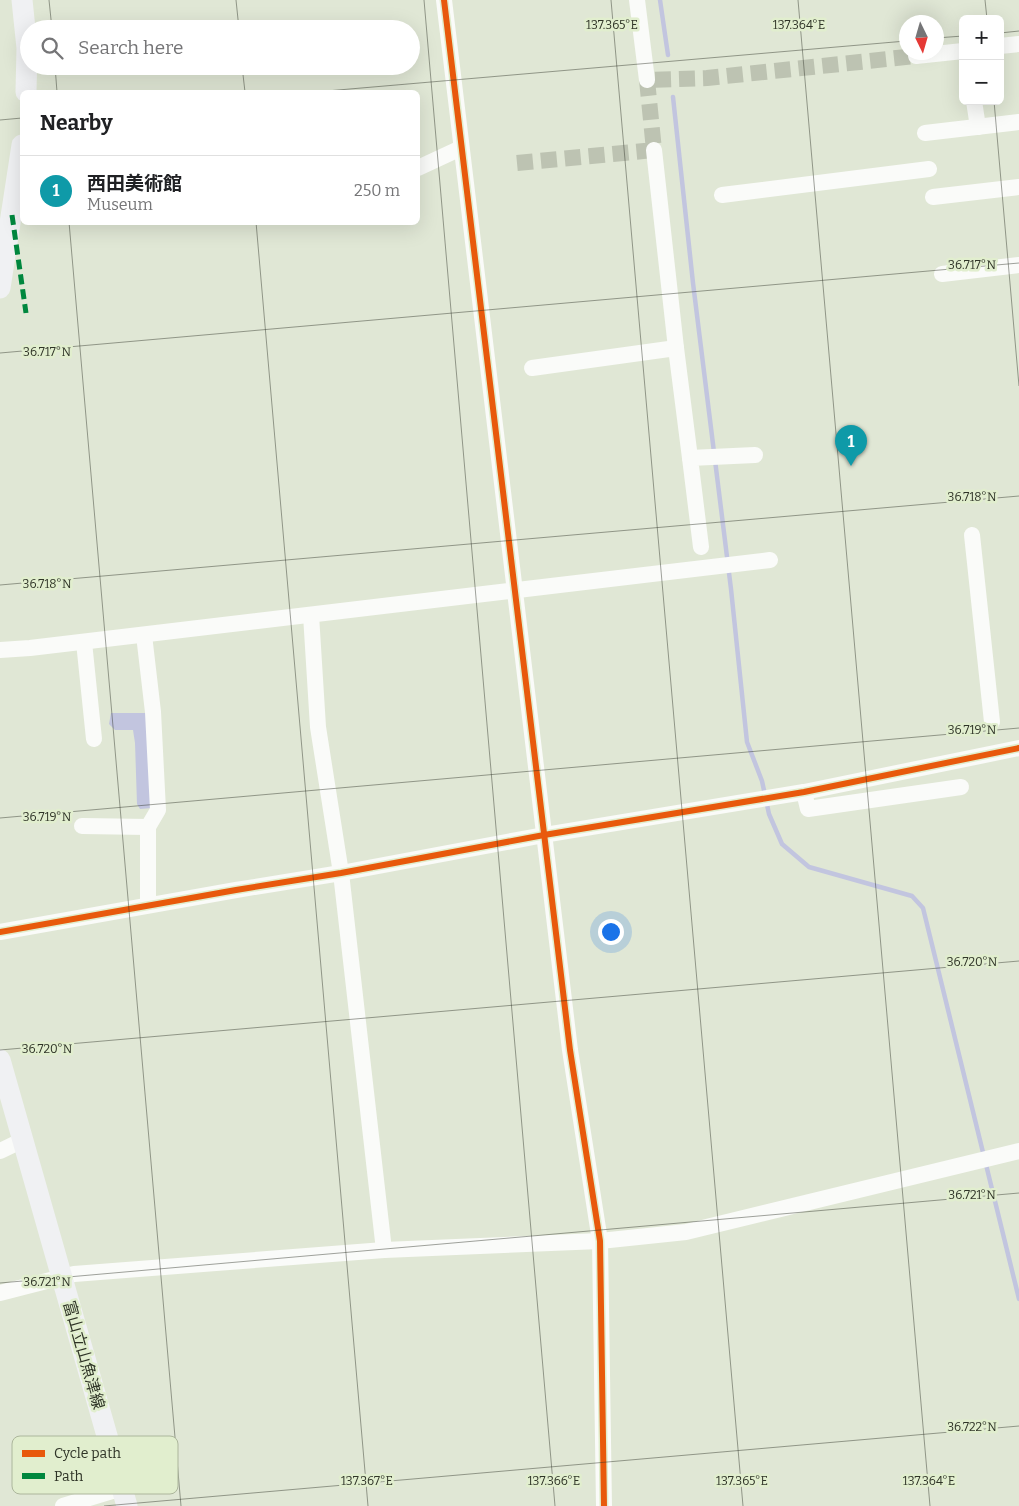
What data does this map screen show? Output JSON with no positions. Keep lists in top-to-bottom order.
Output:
{
  "streets": {
    "main road": ["富山立山魚津線"]
  },
  "legend": ["Cycle path", "Path"],
  "north": "bottom",
  "page": {
    "map_buttons": ["+", "−"],
    "search": "Search here",
    "heading": "Nearby",
    "list": [
      {
        "mark": "1",
        "name": "西田美術館",
        "note": "Museum",
        "value": "250 m"
      }
    ],
    "pins": "1"
  },
  "coordinates": [
    "137.365°E",
    "137.364°E",
    "36.717°N",
    "36.718°N",
    "36.719°N",
    "36.720°N",
    "36.721°N",
    "36.722°N",
    "137.367°E",
    "137.366°E"
  ]
}
